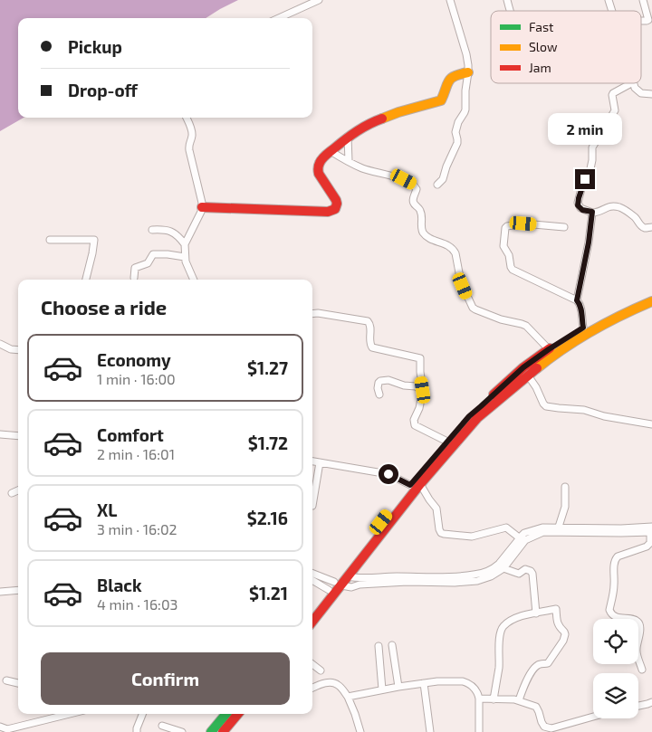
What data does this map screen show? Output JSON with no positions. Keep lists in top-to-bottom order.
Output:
{
  "legend": ["Fast", "Slow", "Jam"],
  "page": {
    "banner": ["Pickup", "Drop-off"],
    "bubble": "2 min",
    "heading": "Choose a ride",
    "list": [
      {
        "name": "Economy",
        "note": "1 min · 16:00",
        "value": "$1.27"
      },
      {
        "name": "Comfort",
        "note": "2 min · 16:01",
        "value": "$1.72"
      },
      {
        "name": "XL",
        "note": "3 min · 16:02",
        "value": "$2.16"
      },
      {
        "name": "Black",
        "note": "4 min · 16:03",
        "value": "$1.21"
      }
    ],
    "buttons": "Confirm"
  }
}
